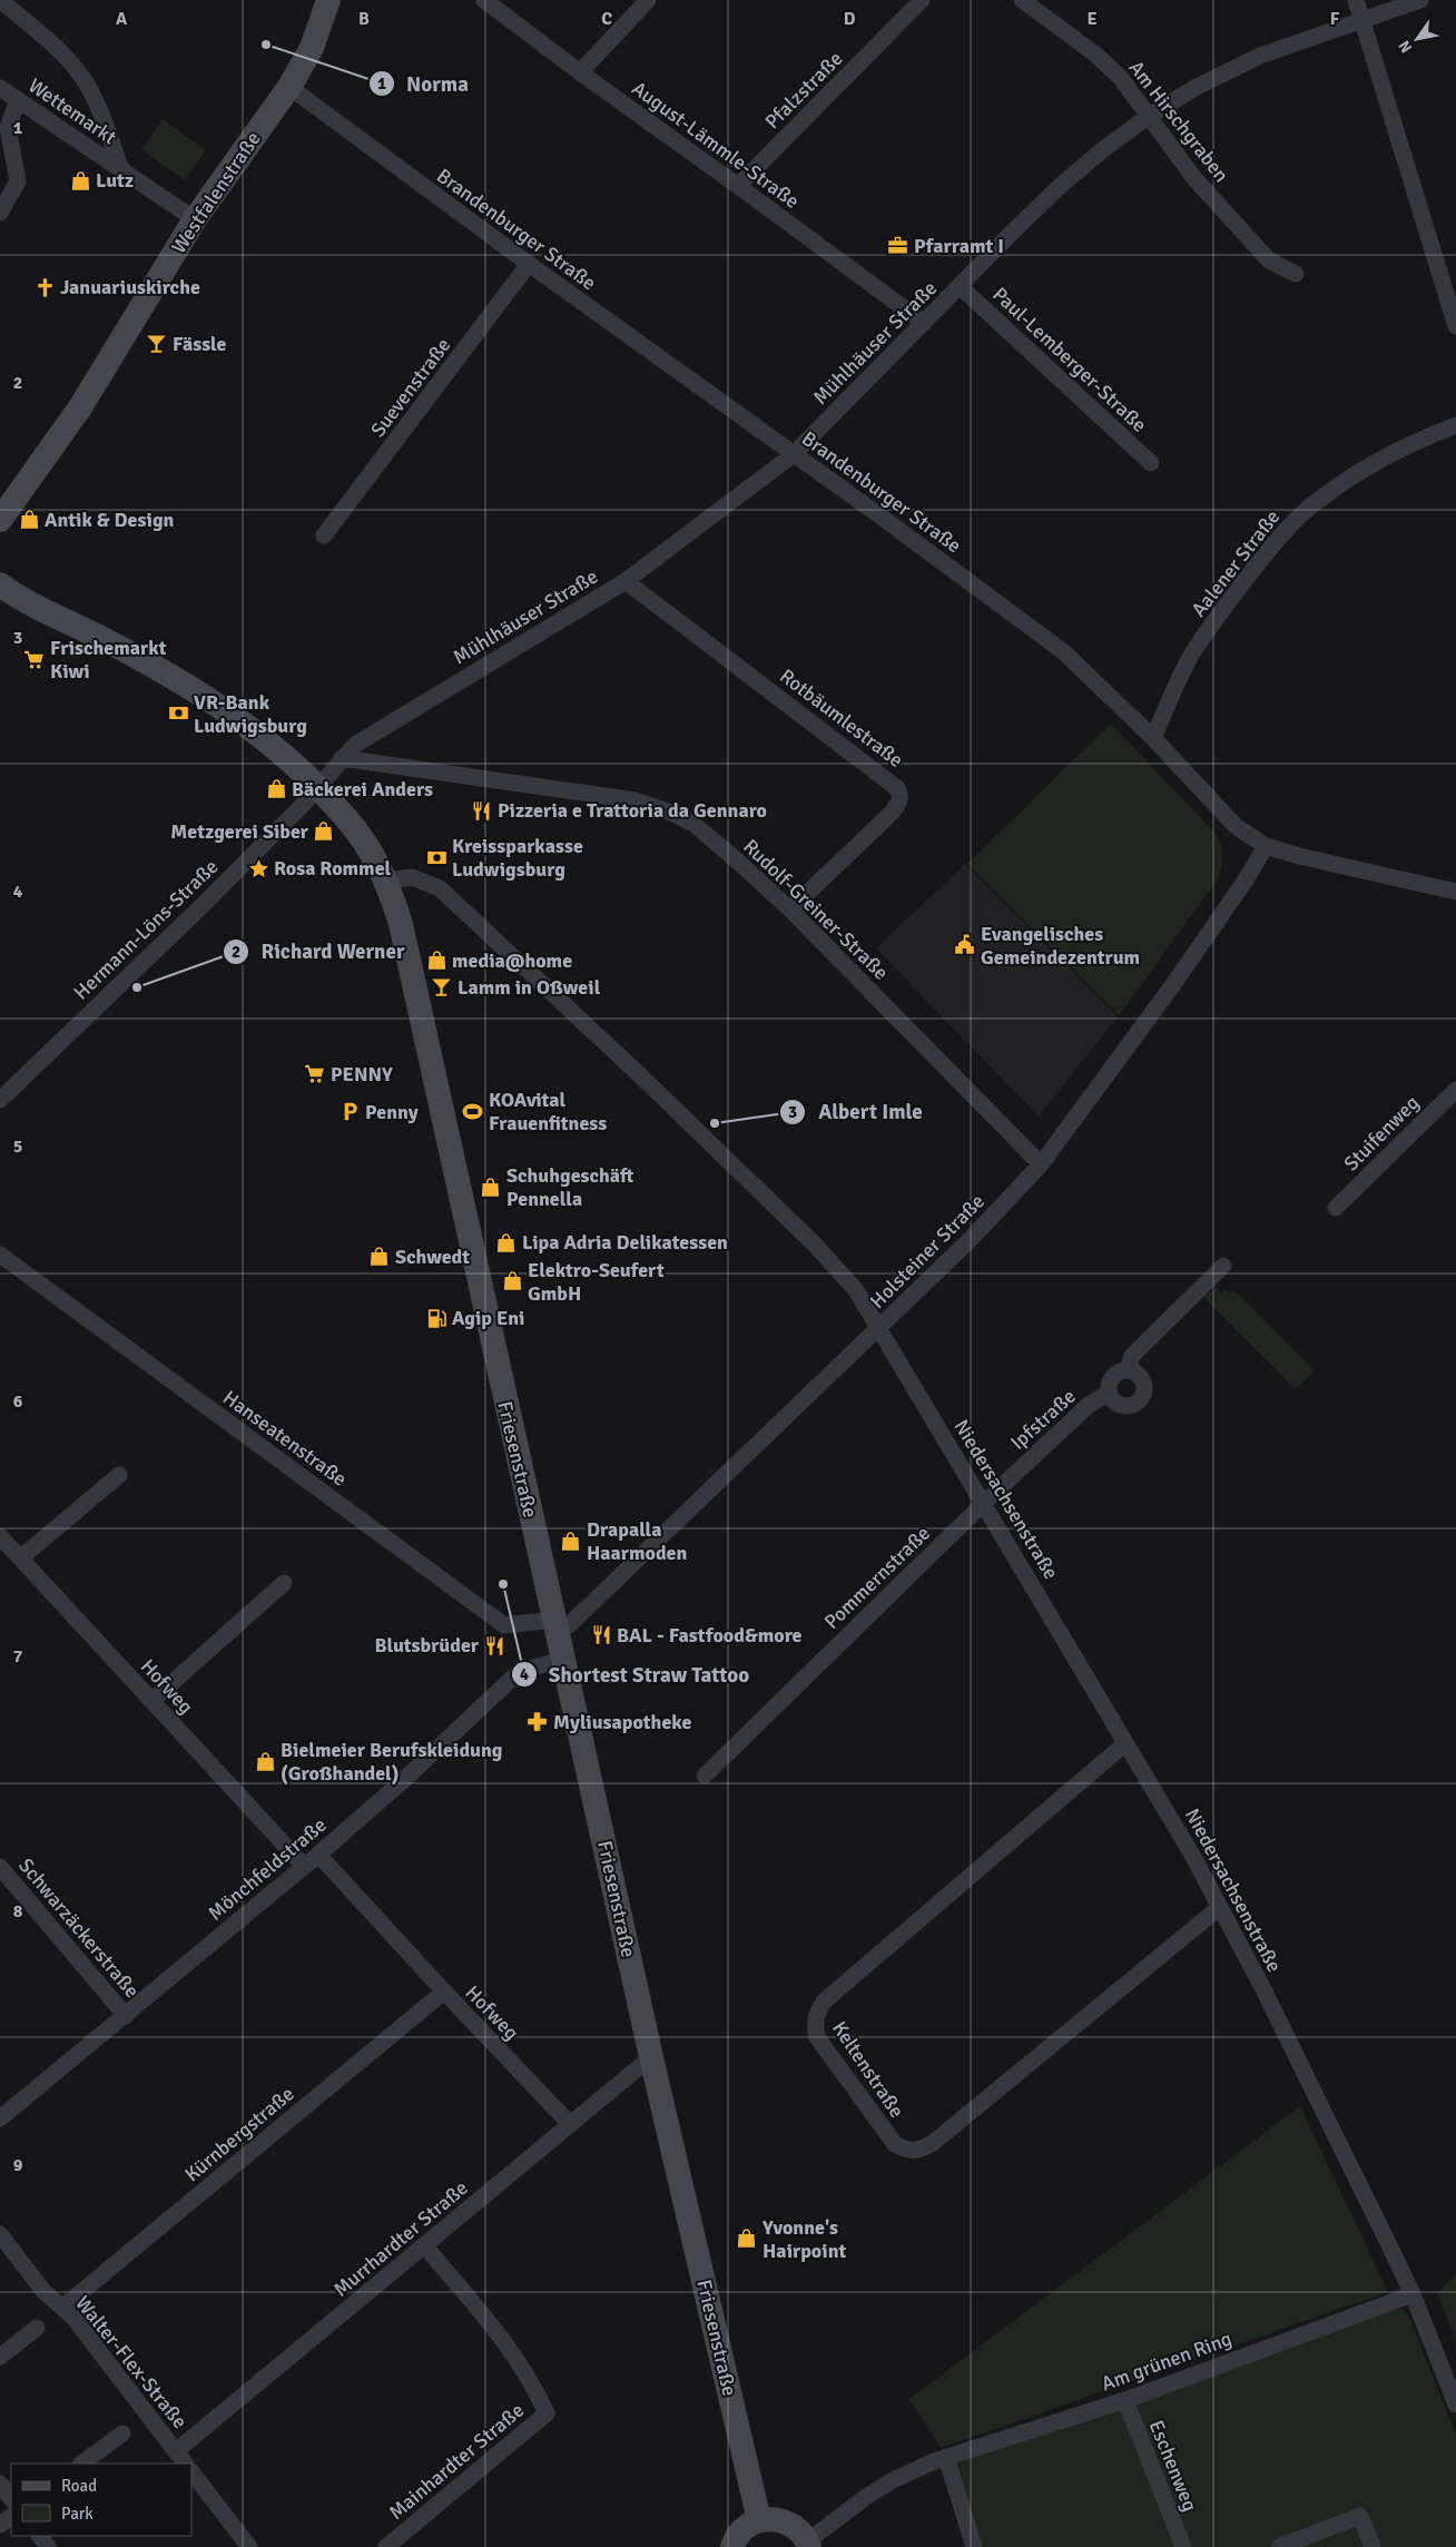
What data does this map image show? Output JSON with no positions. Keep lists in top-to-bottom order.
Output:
{
  "streets": {
    "main road": ["Westfalenstraße", "Friesenstraße"],
    "street": [
      "Pfalzstraße",
      "Wettemarkt",
      "Am Hirschgraben",
      "August-Lämmle-Straße",
      "Brandenburger Straße",
      "Mühlhäuser Straße",
      "Paul-Lemberger-Straße",
      "Suevenstraße",
      "Aalener Straße",
      "Rotbäumlestraße",
      "Rudolf-Greiner-Straße",
      "Hermann-Löns-Straße",
      "Stuifenweg",
      "Holsteiner Straße",
      "Ipfstraße",
      "Hanseatenstraße",
      "Niedersachsenstraße",
      "Pommernstraße",
      "Hofweg",
      "Mönchfeldstraße",
      "Schwarzäckerstraße",
      "Keltenstraße",
      "Kürnbergstraße",
      "Murrhardter Straße",
      "Am grünen Ring",
      "Walter-Flex-Straße",
      "Mainhardter Straße",
      "Eschenweg"
    ]
  },
  "crossings": [
    ["Pfalzstraße", "August-Lämmle-Straße"],
    ["Wettemarkt", "Westfalenstraße"],
    ["Am Hirschgraben", "Mühlhäuser Straße"],
    ["August-Lämmle-Straße", "Mühlhäuser Straße"],
    ["Westfalenstraße", "Brandenburger Straße"],
    ["Brandenburger Straße", "Mühlhäuser Straße"],
    ["Brandenburger Straße", "Suevenstraße"],
    ["Brandenburger Straße", "Aalener Straße"],
    ["Brandenburger Straße", "Holsteiner Straße"],
    ["Mühlhäuser Straße", "Paul-Lemberger-Straße"],
    ["Mühlhäuser Straße", "Rotbäumlestraße"],
    ["Mühlhäuser Straße", "Rudolf-Greiner-Straße"],
    ["Mühlhäuser Straße", "Hermann-Löns-Straße"],
    ["Mühlhäuser Straße", "Friesenstraße"],
    ["Rotbäumlestraße", "Rudolf-Greiner-Straße"],
    ["Rudolf-Greiner-Straße", "Holsteiner Straße"],
    ["Hermann-Löns-Straße", "Friesenstraße"],
    ["Holsteiner Straße", "Hanseatenstraße"],
    ["Holsteiner Straße", "Friesenstraße"],
    ["Holsteiner Straße", "Niedersachsenstraße"],
    ["Ipfstraße", "Niedersachsenstraße"],
    ["Ipfstraße", "Pommernstraße"],
    ["Hanseatenstraße", "Friesenstraße"],
    ["Friesenstraße", "Niedersachsenstraße"],
    ["Friesenstraße", "Mönchfeldstraße"],
    ["Friesenstraße", "Murrhardter Straße"],
    ["Niedersachsenstraße", "Pommernstraße"],
    ["Niedersachsenstraße", "Keltenstraße"],
    ["Niedersachsenstraße", "Am grünen Ring"],
    ["Hofweg", "Mönchfeldstraße"],
    ["Hofweg", "Kürnbergstraße"],
    ["Hofweg", "Murrhardter Straße"],
    ["Mönchfeldstraße", "Schwarzäckerstraße"],
    ["Kürnbergstraße", "Walter-Flex-Straße"],
    ["Murrhardter Straße", "Walter-Flex-Straße"],
    ["Murrhardter Straße", "Mainhardter Straße"],
    ["Am grünen Ring", "Eschenweg"]
  ],
  "places": {
    "other": [
      "Norma",
      "Richard Werner",
      "Albert Imle",
      "Shortest Straw Tattoo"
    ],
    "shop": [
      "Lutz",
      "Antik & Design",
      "Bäckerei Anders",
      "Metzgerei Siber",
      "media@home",
      "Schuhgeschäft Pennella",
      "Lipa Adria Delikatessen",
      "Schwedt",
      "Elektro-Seufert GmbH",
      "Drapalla Haarmoden",
      "Bielmeier Berufskleidung (Großhandel)",
      "Yvonne's Hairpoint"
    ],
    "office": ["Pfarramt I"],
    "church": ["Januariuskirche"],
    "bar": ["Fässle", "Lamm in Oßweil"],
    "supermarket": ["Frischemarkt Kiwi", "PENNY"],
    "bank": ["VR-Bank Ludwigsburg", "Kreissparkasse Ludwigsburg"],
    "restaurant": ["Pizzeria e Trattoria da Gennaro", "BAL - Fastfood&more", "Blutsbrüder"],
    "place": ["Rosa Rommel"],
    "public building": ["Evangelisches Gemeindezentrum"],
    "sports": ["KOAvital Frauenfitness"],
    "parking": ["Penny"],
    "fuel station": ["Agip Eni"],
    "pharmacy": ["Myliusapotheke"]
  },
  "legend": ["Road", "Park"],
  "north": "bottom left",
  "grid": {
    "columns": [
      "A",
      "B",
      "C",
      "D",
      "E",
      "F"
    ],
    "rows": [
      "1",
      "2",
      "3",
      "4",
      "5",
      "6",
      "7",
      "8",
      "9"
    ]
  }
}
